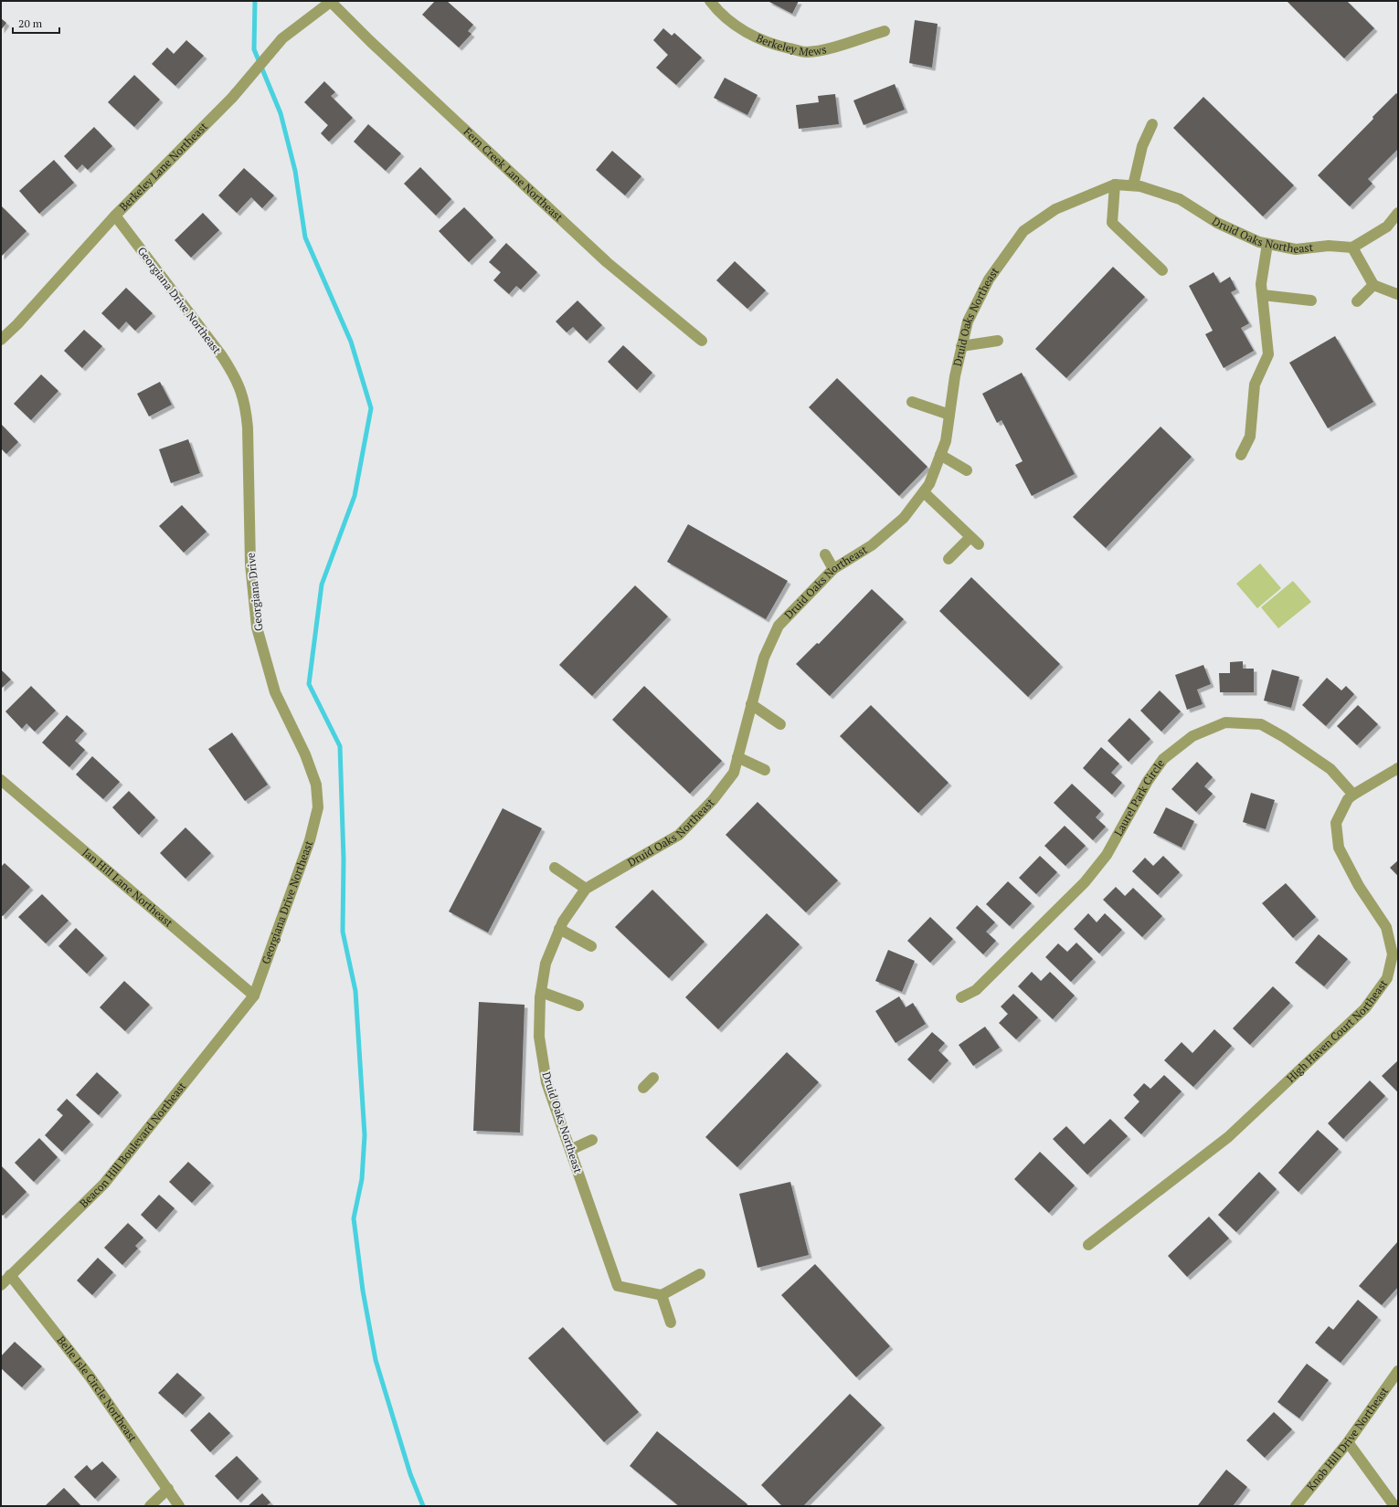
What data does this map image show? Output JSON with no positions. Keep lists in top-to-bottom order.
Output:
{
  "streets": {
    "street": [
      "Berkeley Mews",
      "Berkeley Lane Northeast",
      "Fern Creek Lane Northeast",
      "Druid Oaks Northeast",
      "Georgiana Drive Northeast",
      "Georgiana Drive",
      "Laurel Park Circle",
      "Jan Hill Lane Northeast",
      "High Haven Court Northeast",
      "Beacon Hill Boulevard Northeast",
      "Belle Isle Circle Northeast",
      "Knob Hill Drive Northeast"
    ]
  },
  "crossings": [
    ["Berkeley Lane Northeast", "Fern Creek Lane Northeast"],
    ["Berkeley Lane Northeast", "Georgiana Drive Northeast"],
    ["Georgiana Drive Northeast", "Georgiana Drive"],
    ["Georgiana Drive Northeast", "Jan Hill Lane Northeast"],
    ["Georgiana Drive Northeast", "Beacon Hill Boulevard Northeast"],
    ["Laurel Park Circle", "High Haven Court Northeast"],
    ["Jan Hill Lane Northeast", "Beacon Hill Boulevard Northeast"],
    ["Beacon Hill Boulevard Northeast", "Belle Isle Circle Northeast"]
  ],
  "scale_bar": "20 m"
}
